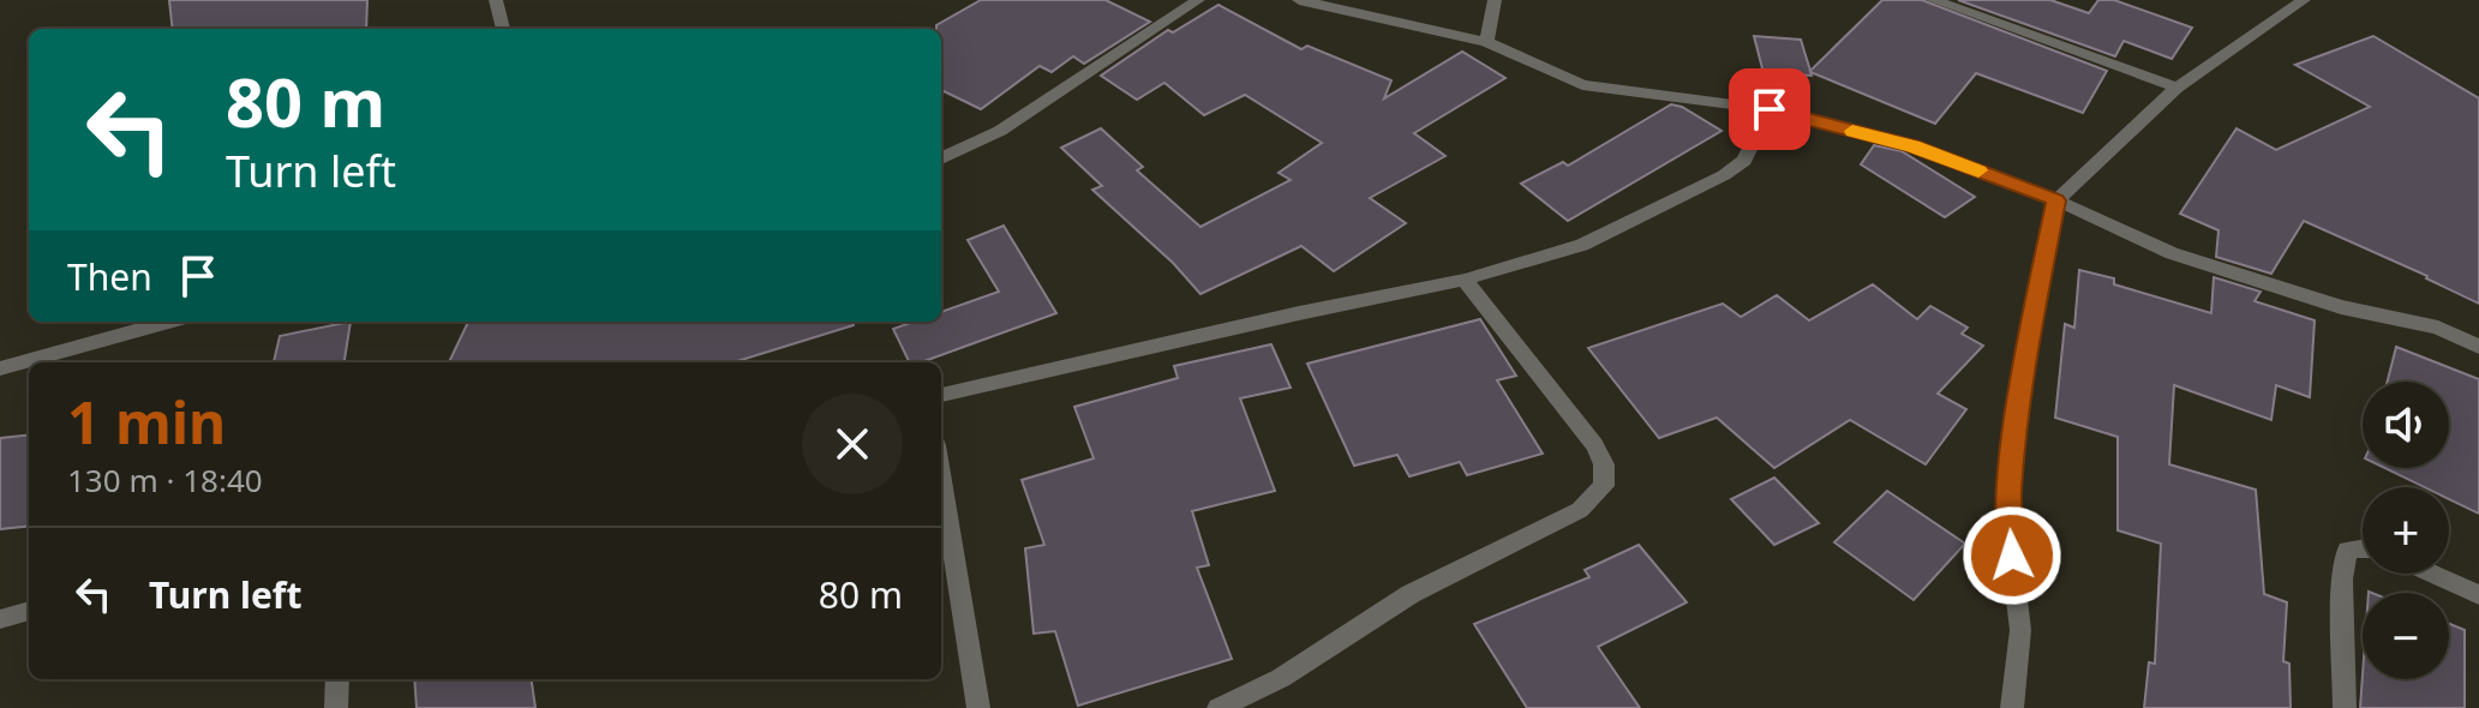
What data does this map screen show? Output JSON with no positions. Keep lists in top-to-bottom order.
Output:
{
  "page": {
    "turn": ["80 m", "Turn left"],
    "then": "Then",
    "heading": ["1 min", "130 m · 18:40"],
    "map_buttons": ["+", "−"],
    "list": [
      {
        "name": "Turn left",
        "value": "80 m"
      }
    ]
  }
}
